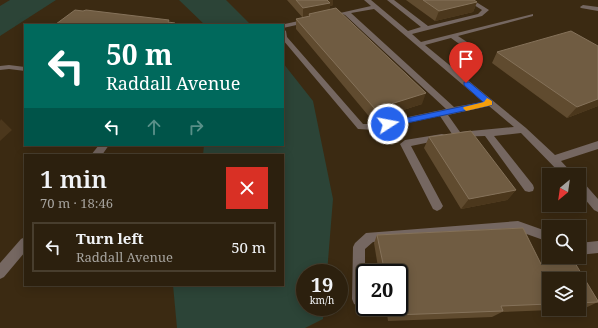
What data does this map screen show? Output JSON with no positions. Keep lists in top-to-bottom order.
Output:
{
  "north": "bottom left",
  "page": {
    "turn": ["50 m", "Raddall Avenue"],
    "heading": ["1 min", "70 m · 18:46"],
    "list": [
      {
        "name": "Turn left",
        "note": "Raddall Avenue",
        "value": "50 m"
      }
    ],
    "speed": "19 km/h",
    "limit": "20"
  }
}
